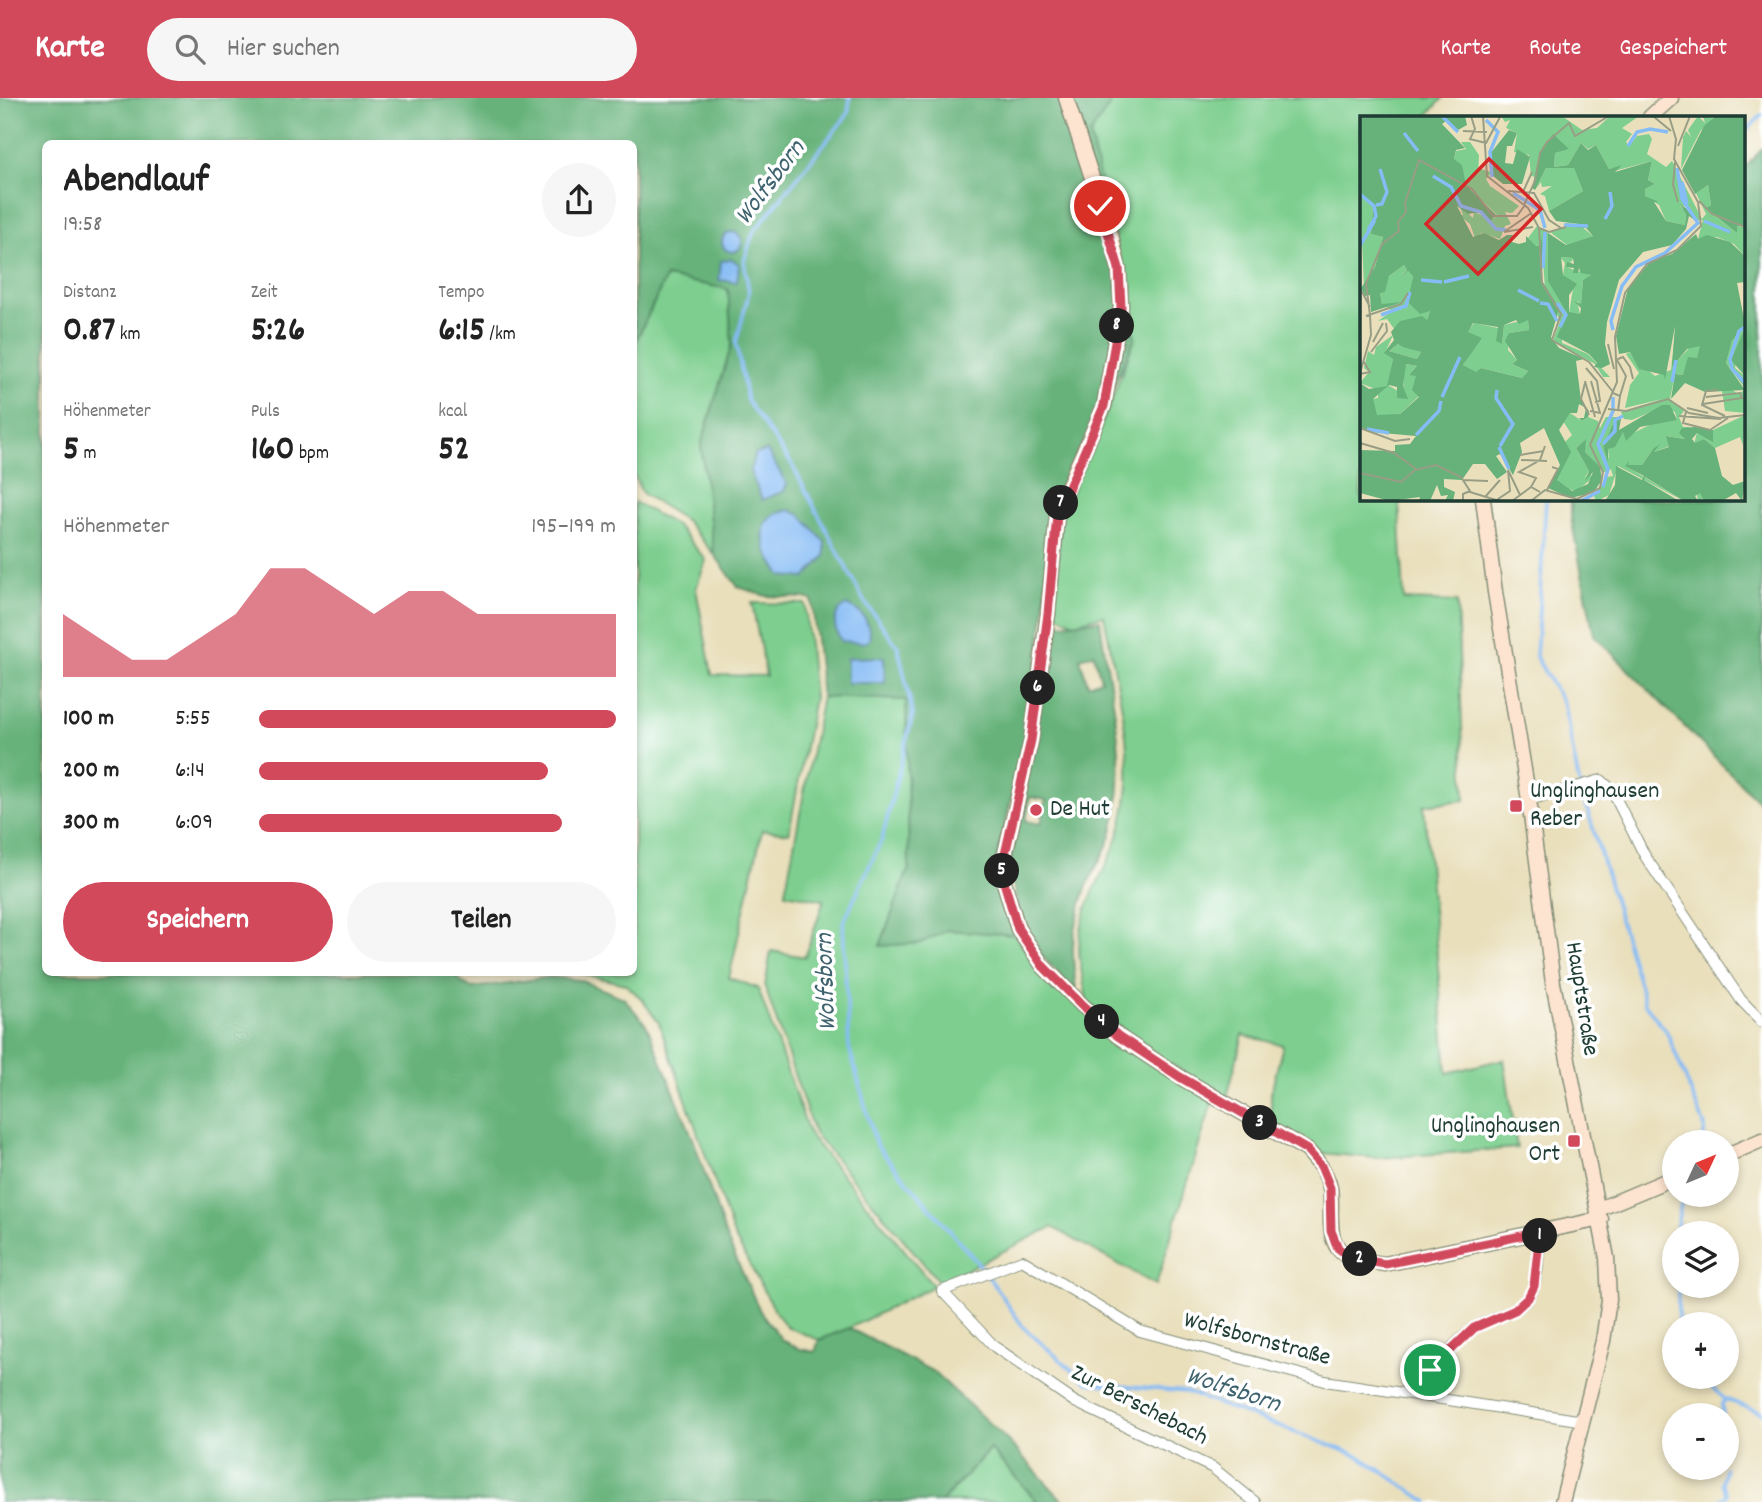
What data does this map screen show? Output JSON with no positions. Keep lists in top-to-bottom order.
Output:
{
  "streets": {
    "street": ["Hauptstraße", "Wolfsbornstraße", "Zur Berschebach"]
  },
  "crossings": [
    ["Hauptstraße", "Wolfsbornstraße"],
    ["Wolfsbornstraße", "Zur Berschebach"]
  ],
  "water": ["Wolfsborn"],
  "places": {
    "transit": ["Unglinghausen Reber", "Unglinghausen Ort"],
    "other": ["De Hut"]
  },
  "north": "top right",
  "page": {
    "header": "Karte",
    "search": "Hier suchen",
    "nav": ["Karte", "Route", "Gespeichert"],
    "heading": ["Abendlauf", "19:58"],
    "stats": [
      ["Distanz", "0.87 km"],
      ["Zeit", "5:26"],
      ["Tempo", "6:15 /km"],
      ["Höhenmeter", "5 m"],
      ["Puls", "160 bpm"],
      ["kcal", "52"]
    ],
    "pins": [
      "8",
      "7",
      "6",
      "5",
      "4",
      "3",
      "1",
      "2"
    ],
    "chart": ["Höhenmeter", "195–199 m"],
    "list": [
      {
        "name": "100 m",
        "note": "5:55"
      },
      {
        "name": "200 m",
        "note": "6:14"
      },
      {
        "name": "300 m",
        "note": "6:09"
      }
    ],
    "buttons": ["Speichern", "Teilen"],
    "map_buttons": ["+", "−"]
  }
}
